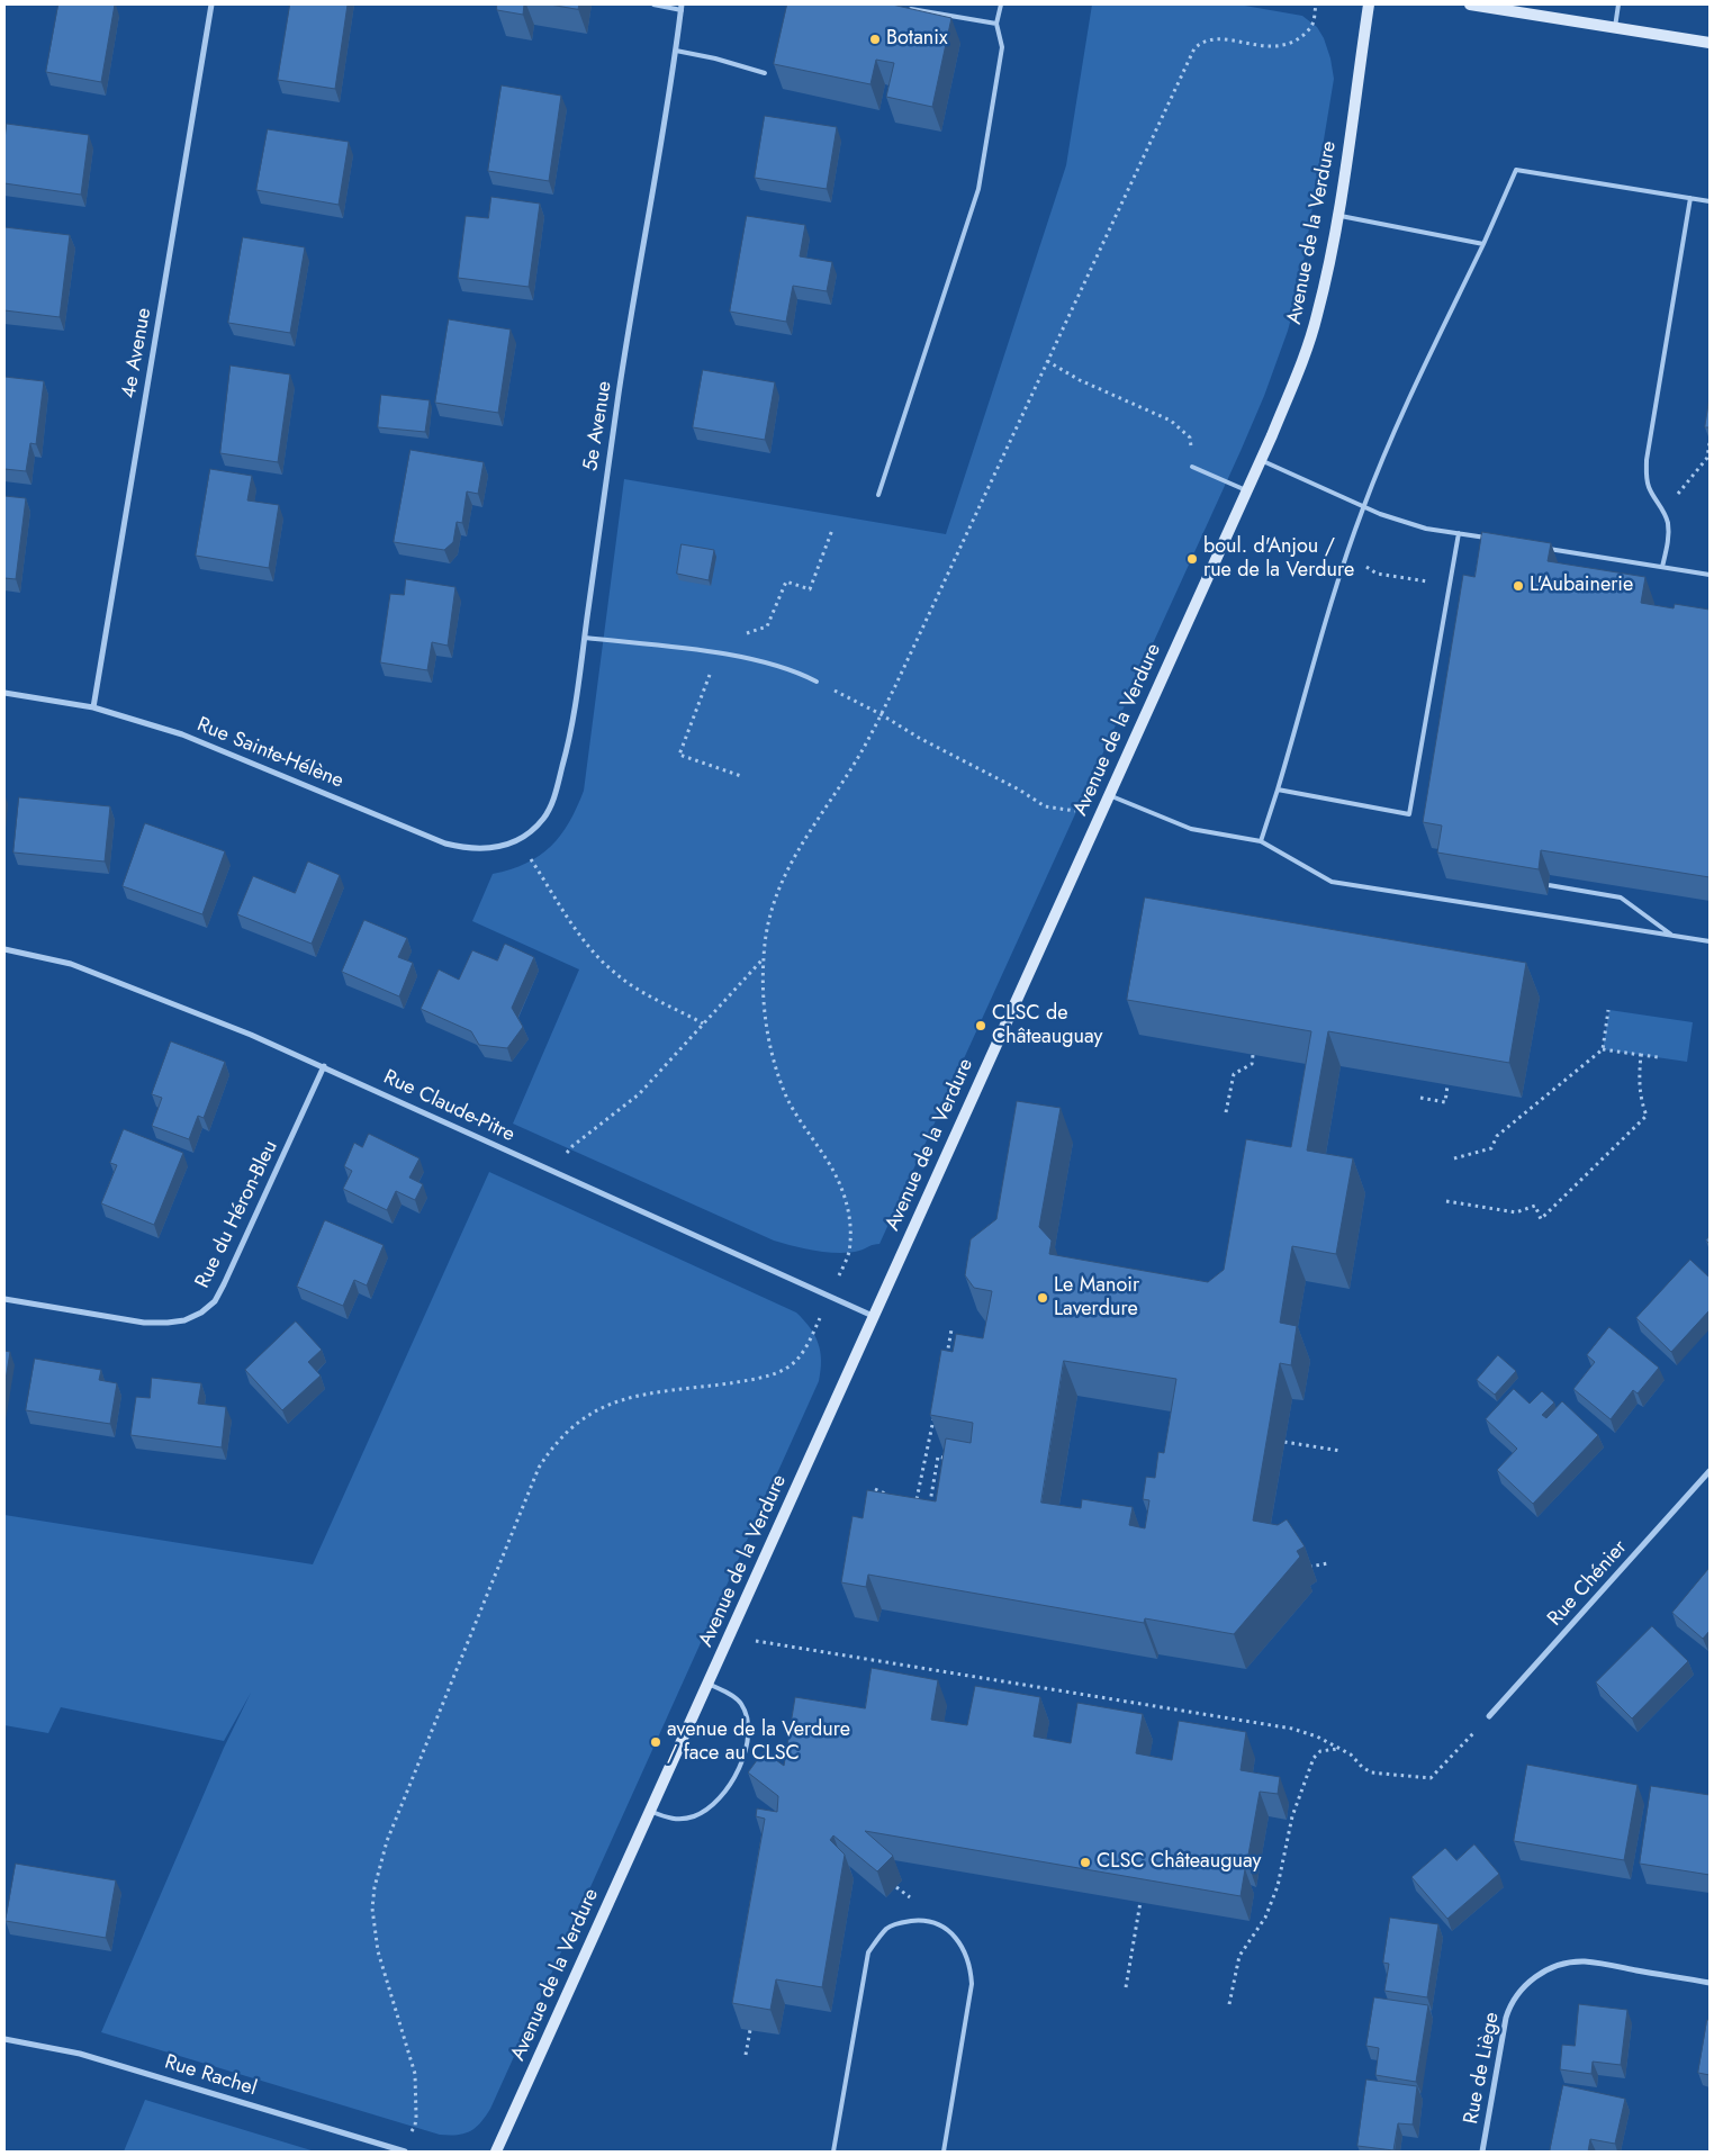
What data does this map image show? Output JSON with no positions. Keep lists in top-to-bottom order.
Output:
{
  "streets": {
    "street": [
      "Avenue de la Verdure",
      "4e Avenue",
      "5e Avenue",
      "Rue Sainte-Hélène",
      "Rue Claude-Pitre",
      "Rue du Héron-Bleu",
      "Rue Chénier",
      "Rue de Liège",
      "Rue Rachel"
    ]
  },
  "crossings": [
    ["Avenue de la Verdure", "Rue Claude-Pitre"],
    ["4e Avenue", "Rue Sainte-Hélène"],
    ["5e Avenue", "Rue Sainte-Hélène"],
    ["Rue Claude-Pitre", "Rue du Héron-Bleu"]
  ],
  "places": [
    "Botanix",
    "boul. d'Anjou / rue de la Verdure",
    "L'Aubainerie",
    "CLSC de Châteauguay",
    "Le Manoir Laverdure",
    "avenue de la Verdure / face au CLSC",
    "CLSC Châteauguay"
  ]
}
